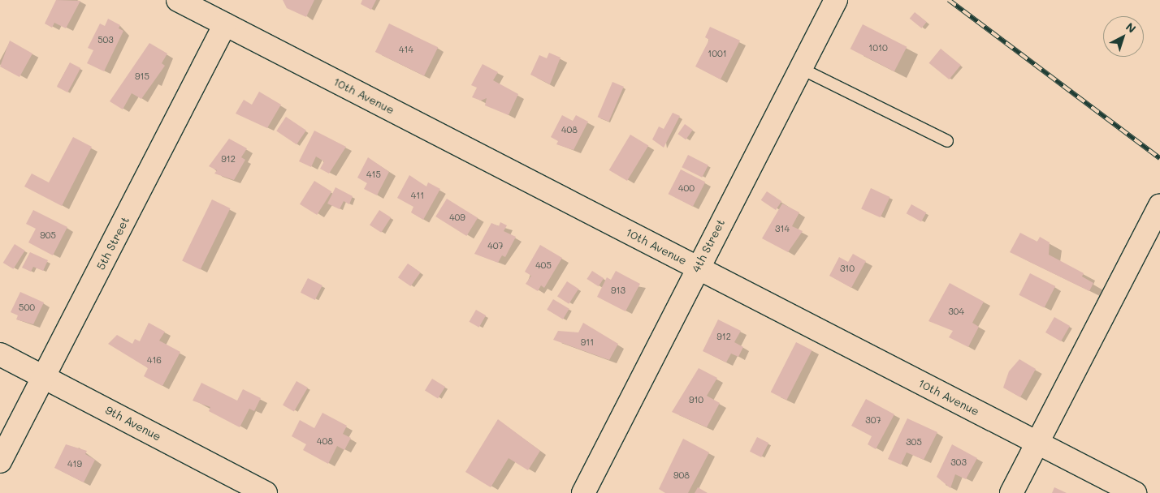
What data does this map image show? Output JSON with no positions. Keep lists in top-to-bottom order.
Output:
{
  "streets": {
    "street": [
      "10th Avenue",
      "5th Street",
      "4th Street",
      "9th Avenue"
    ]
  },
  "crossings": [
    ["10th Avenue", "5th Street"],
    ["10th Avenue", "4th Street"],
    ["5th Street", "9th Avenue"]
  ],
  "house_numbers": [
    "503",
    "1010",
    "414",
    "1001",
    "915",
    "408",
    "912",
    "415",
    "400",
    "411",
    "409",
    "314",
    "905",
    "407",
    "405",
    "310",
    "913",
    "500",
    "304",
    "912",
    "911",
    "416",
    "910",
    "307",
    "408",
    "305",
    "303",
    "419",
    "908"
  ],
  "north": "top right"
}
